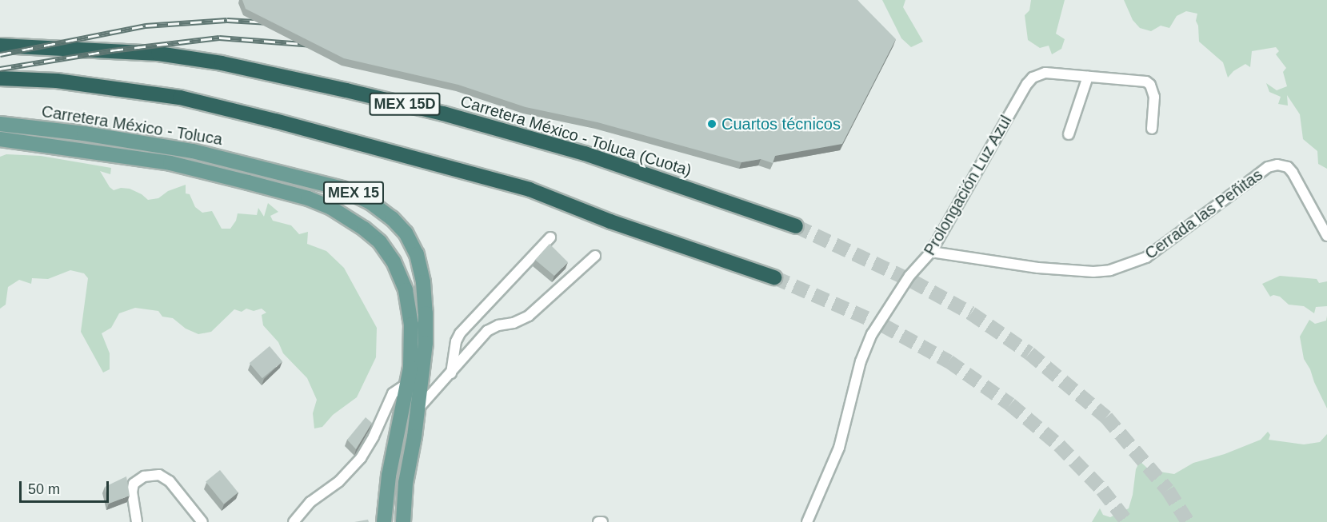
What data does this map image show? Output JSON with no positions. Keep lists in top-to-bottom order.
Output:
{
  "streets": {
    "highway": ["MEX 15D", "Carretera México - Toluca (Cuota)"],
    "main road": ["Carretera México - Toluca", "MEX 15"],
    "street": ["Prolongación Luz Azul", "Cerrada las Peñitas"]
  },
  "crossings": [
    ["Prolongación Luz Azul", "Cerrada las Peñitas"]
  ],
  "places": ["Cuartos técnicos"],
  "scale_bar": "50 m"
}
